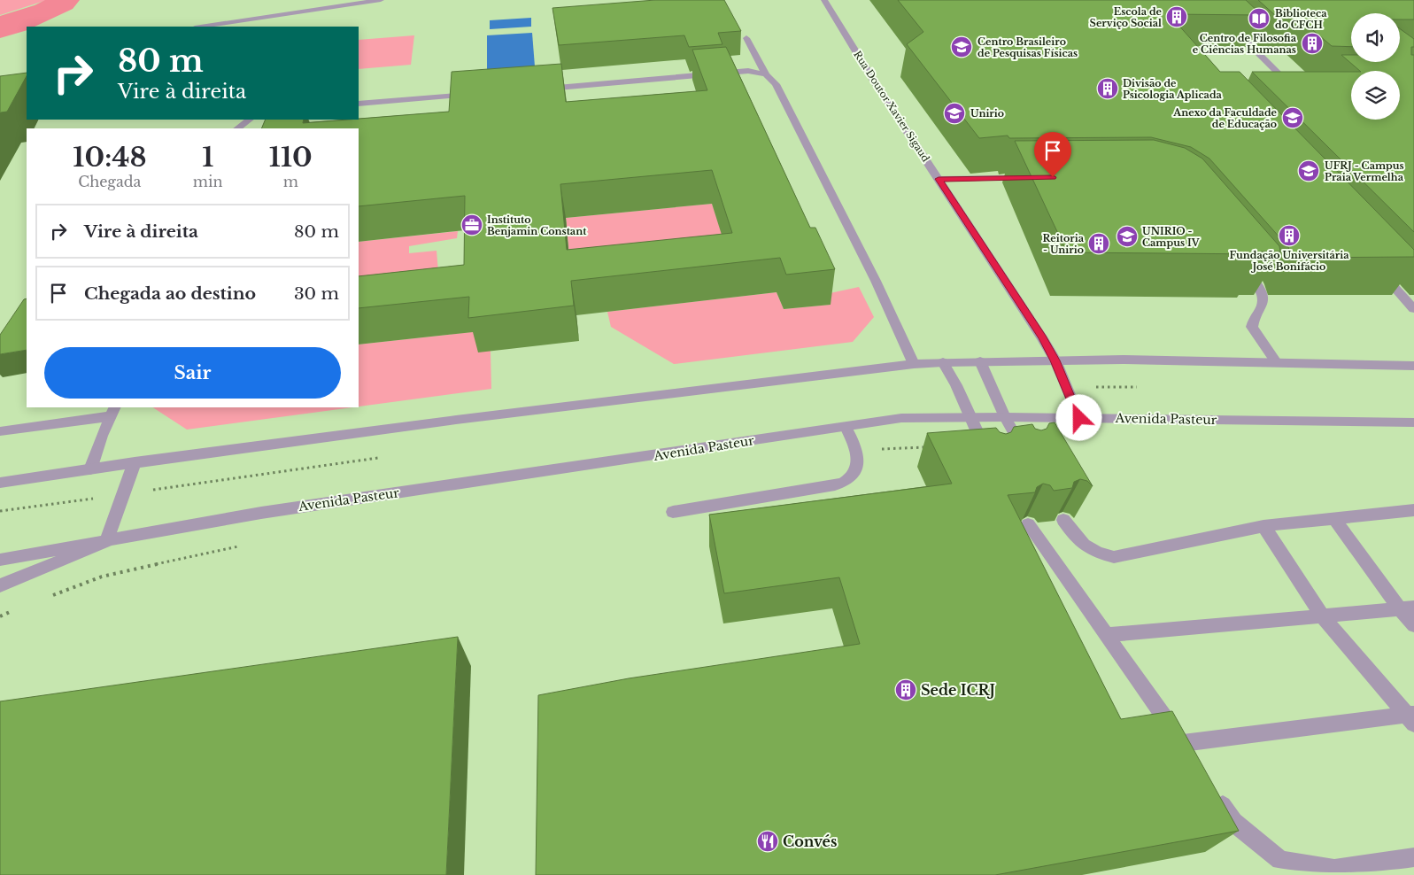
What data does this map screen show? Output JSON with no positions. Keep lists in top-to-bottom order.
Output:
{
  "streets": {
    "street": ["Rua Doutor Xavier Sigaud", "Avenida Pasteur"]
  },
  "crossings": [
    ["Rua Doutor Xavier Sigaud", "Avenida Pasteur"]
  ],
  "places": {
    "building": [
      "Escola de Serviço Social",
      "Centro de Filosofia e Ciências Humanas",
      "Divisão de Psicologia Aplicada",
      "Fundação Universitária José Bonifácio",
      "Reitoria - Unirio",
      "Sede ICRJ"
    ],
    "library": ["Biblioteca do CFCH"],
    "school or university": [
      "Centro Brasileiro de Pesquisas Físicas",
      "Unirio",
      "Anexo da Faculdade de Educação",
      "UFRJ - Campus Praia Vermelha",
      "UNIRIO - Campus IV"
    ],
    "office": ["Instituto Benjamin Constant"],
    "restaurant": ["Convés"]
  },
  "page": {
    "turn": ["80 m", "Vire à direita"],
    "eta": [
      "10:48",
      "Chegada",
      "1",
      "min",
      "110",
      "m"
    ],
    "list": [
      {
        "name": "Vire à direita",
        "value": "80 m"
      },
      {
        "name": "Chegada ao destino",
        "value": "30 m"
      }
    ],
    "buttons": "Sair"
  }
}
